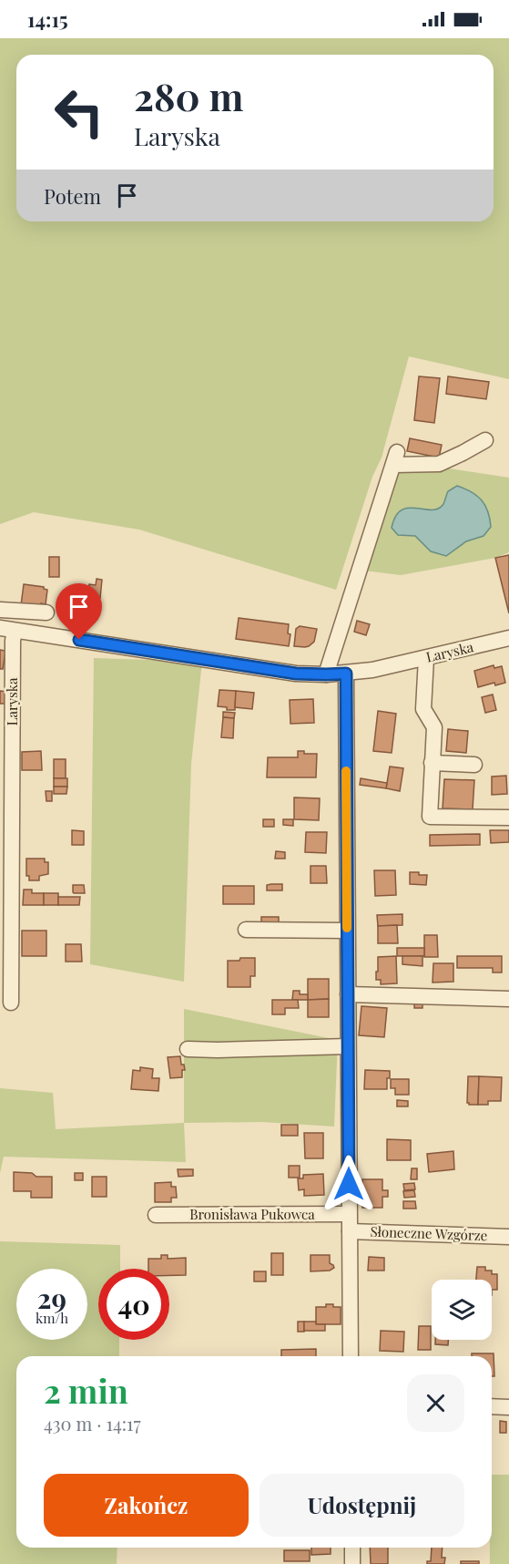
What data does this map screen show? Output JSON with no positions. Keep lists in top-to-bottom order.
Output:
{
  "streets": {
    "street": ["Laryska", "Bronisława Pukowca", "Słoneczne Wzgórze"]
  },
  "page": {
    "status": "14:15",
    "turn": ["280 m", "Laryska"],
    "then": "Potem",
    "speed": "29 km/h",
    "limit": "40",
    "heading": ["2 min", "430 m · 14:17"],
    "buttons": ["Zakończ", "Udostępnij"]
  }
}
